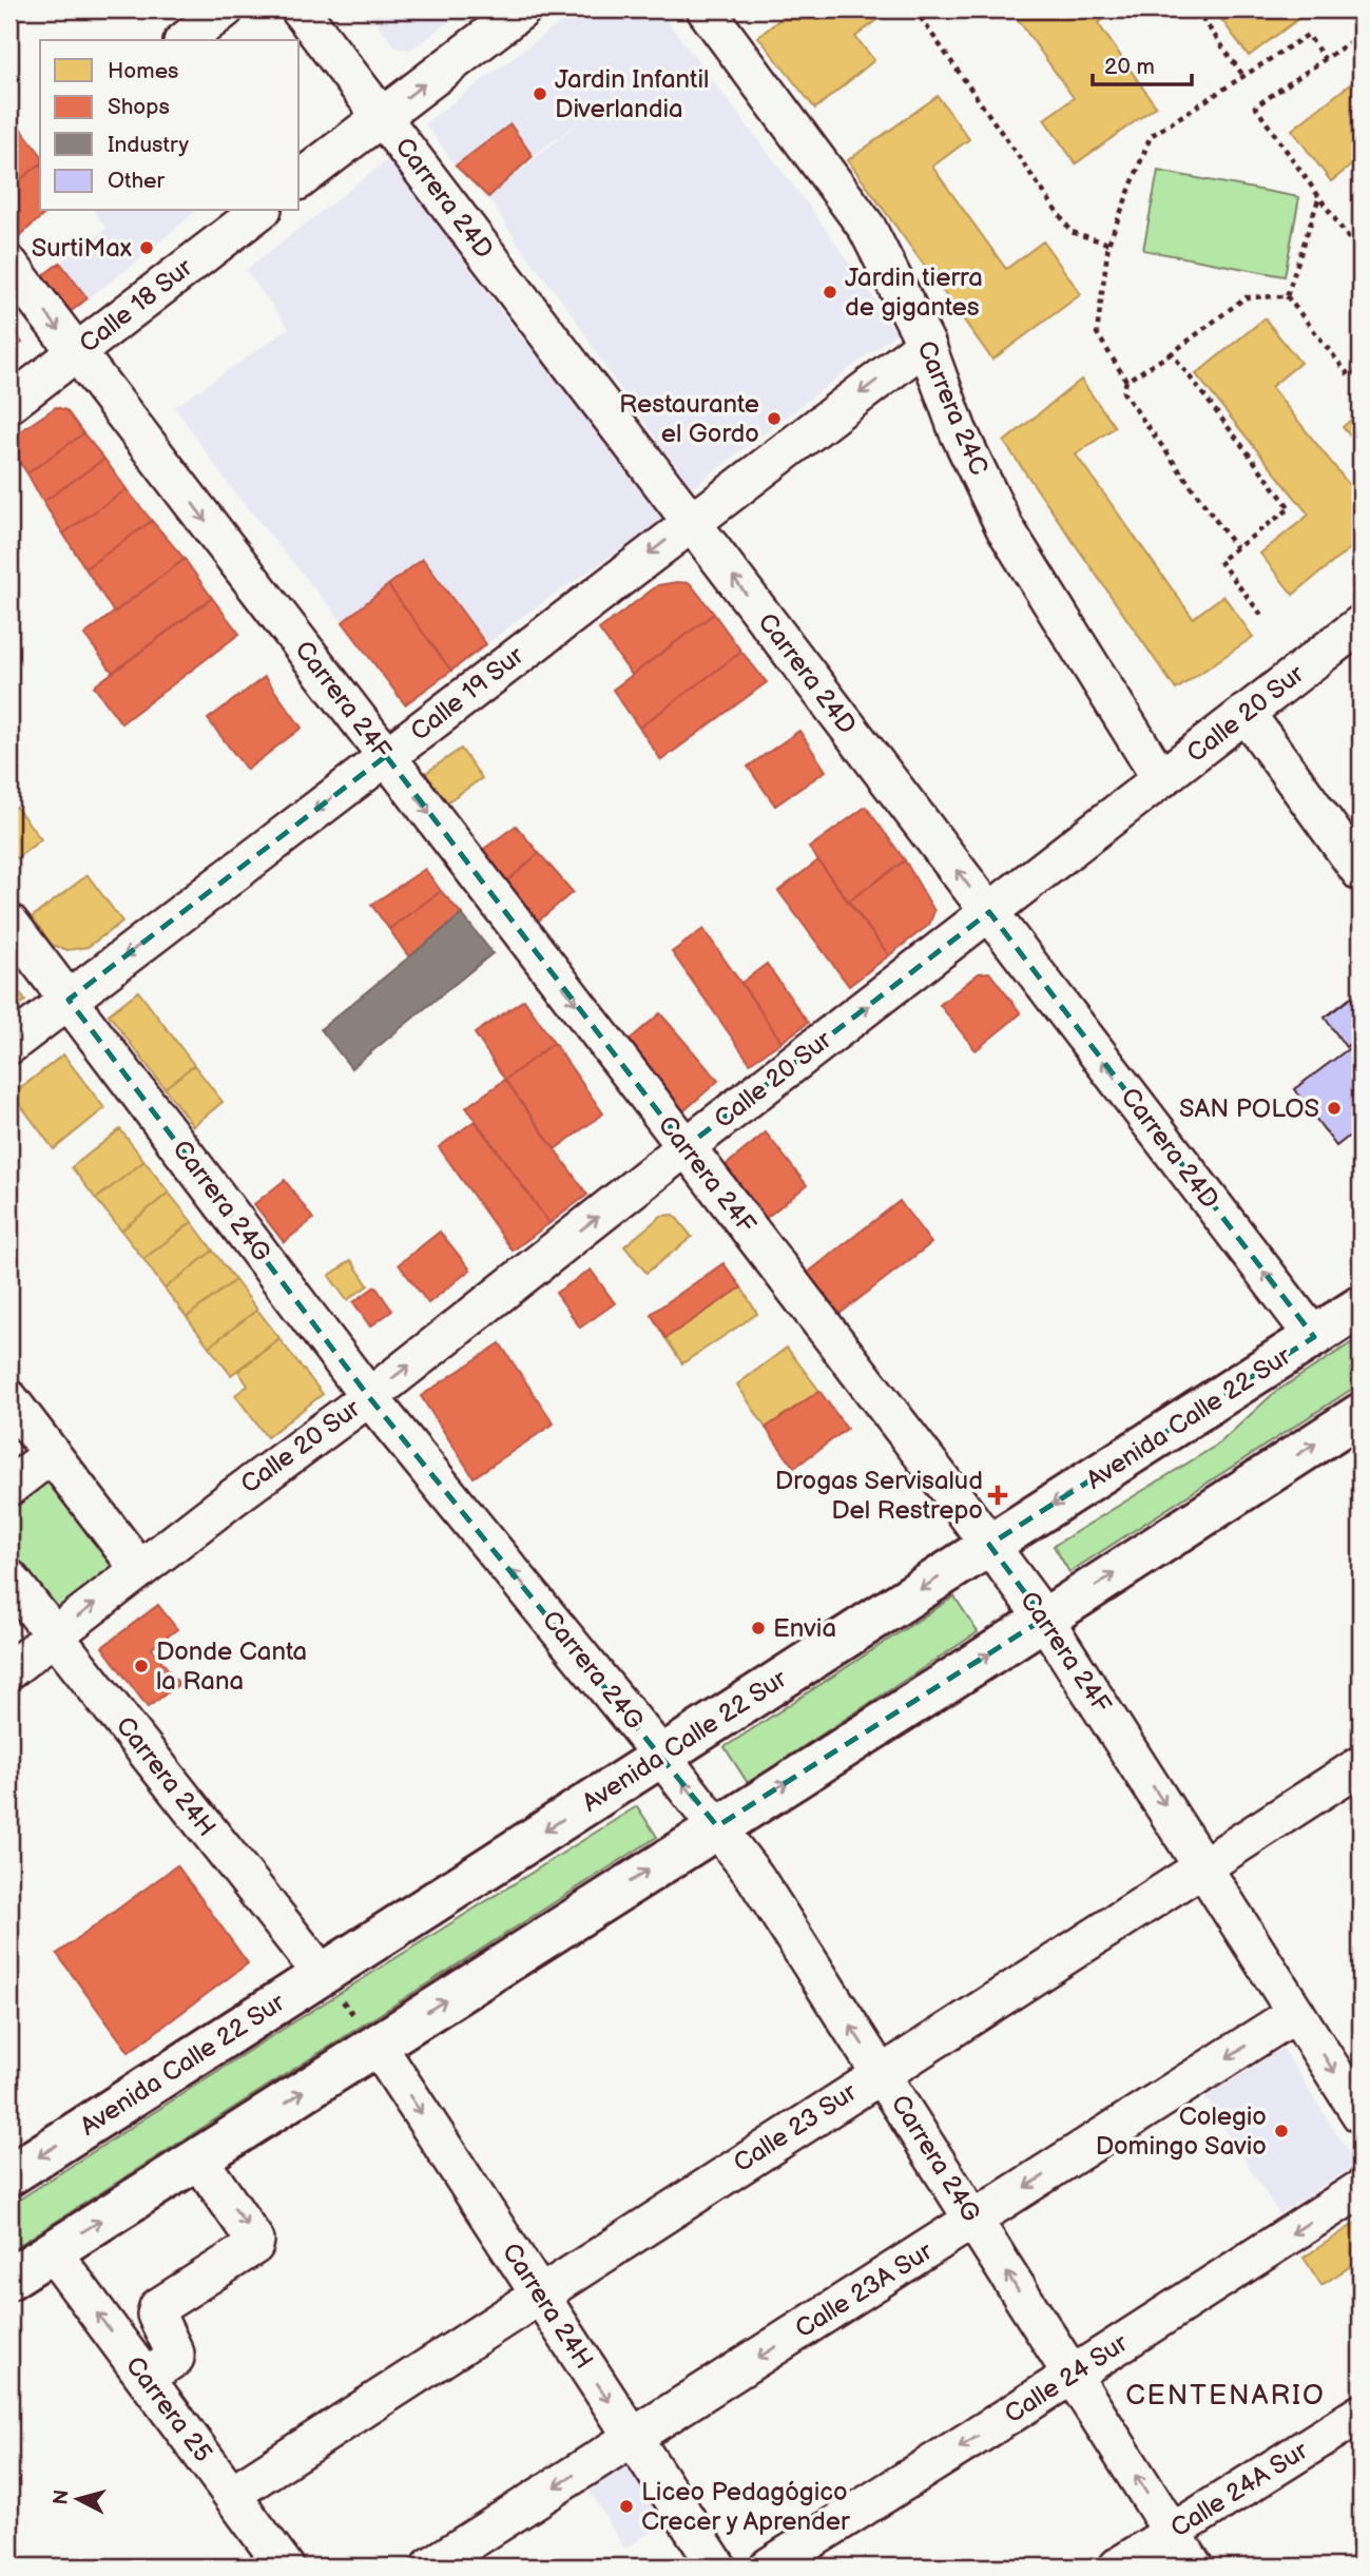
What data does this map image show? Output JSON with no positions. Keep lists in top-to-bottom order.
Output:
{
  "streets": {
    "main road": ["Avenida Calle 22 Sur"],
    "street": [
      "Carrera 24D",
      "Calle 18 Sur",
      "Carrera 24C",
      "Calle 19 Sur",
      "Carrera 24F",
      "Calle 20 Sur",
      "Carrera 24G",
      "Carrera 24H",
      "Calle 23 Sur",
      "Calle 23A Sur",
      "Calle 24 Sur",
      "Carrera 25",
      "Calle 24A Sur"
    ]
  },
  "crossings": [
    ["Carrera 24D", "Calle 19 Sur"],
    ["Carrera 24D", "Calle 20 Sur"],
    ["Carrera 24D", "Avenida Calle 22 Sur"],
    ["Calle 18 Sur", "Carrera 24F"],
    ["Carrera 24C", "Calle 19 Sur"],
    ["Carrera 24C", "Calle 20 Sur"],
    ["Calle 19 Sur", "Carrera 24F"],
    ["Calle 19 Sur", "Carrera 24G"],
    ["Carrera 24F", "Calle 20 Sur"],
    ["Carrera 24F", "Avenida Calle 22 Sur"],
    ["Carrera 24F", "Calle 23 Sur"],
    ["Carrera 24F", "Calle 23A Sur"],
    ["Calle 20 Sur", "Carrera 24G"],
    ["Calle 20 Sur", "Carrera 24H"],
    ["Carrera 24G", "Avenida Calle 22 Sur"],
    ["Carrera 24G", "Calle 23 Sur"],
    ["Carrera 24G", "Calle 23A Sur"],
    ["Carrera 24G", "Calle 24 Sur"],
    ["Carrera 24G", "Calle 24A Sur"],
    ["Avenida Calle 22 Sur", "Carrera 24H"],
    ["Carrera 24H", "Calle 23 Sur"],
    ["Carrera 24H", "Calle 23A Sur"],
    ["Calle 23 Sur", "Carrera 25"]
  ],
  "one_way": [
    "Carrera 24D",
    "Calle 19 Sur",
    "Carrera 24F",
    "Calle 20 Sur",
    "Carrera 24G",
    "Carrera 24H",
    "Calle 23A Sur",
    "Calle 24 Sur",
    "Carrera 25"
  ],
  "districts": ["CENTENARIO"],
  "places": {
    "other": [
      "Jardin Infantil Diverlandia",
      "SurtiMax",
      "Jardin tierra de gigantes",
      "Restaurante el Gordo",
      "SAN POLOS",
      "Envia",
      "Donde Canta la Rana",
      "Colegio Domingo Savio",
      "Liceo Pedagógico Crecer y Aprender"
    ],
    "health": ["Drogas Servisalud Del Restrepo"]
  },
  "legend": [
    "Homes",
    "Shops",
    "Industry",
    "Other"
  ],
  "scale_bar": "20 m",
  "north": "left"
}
